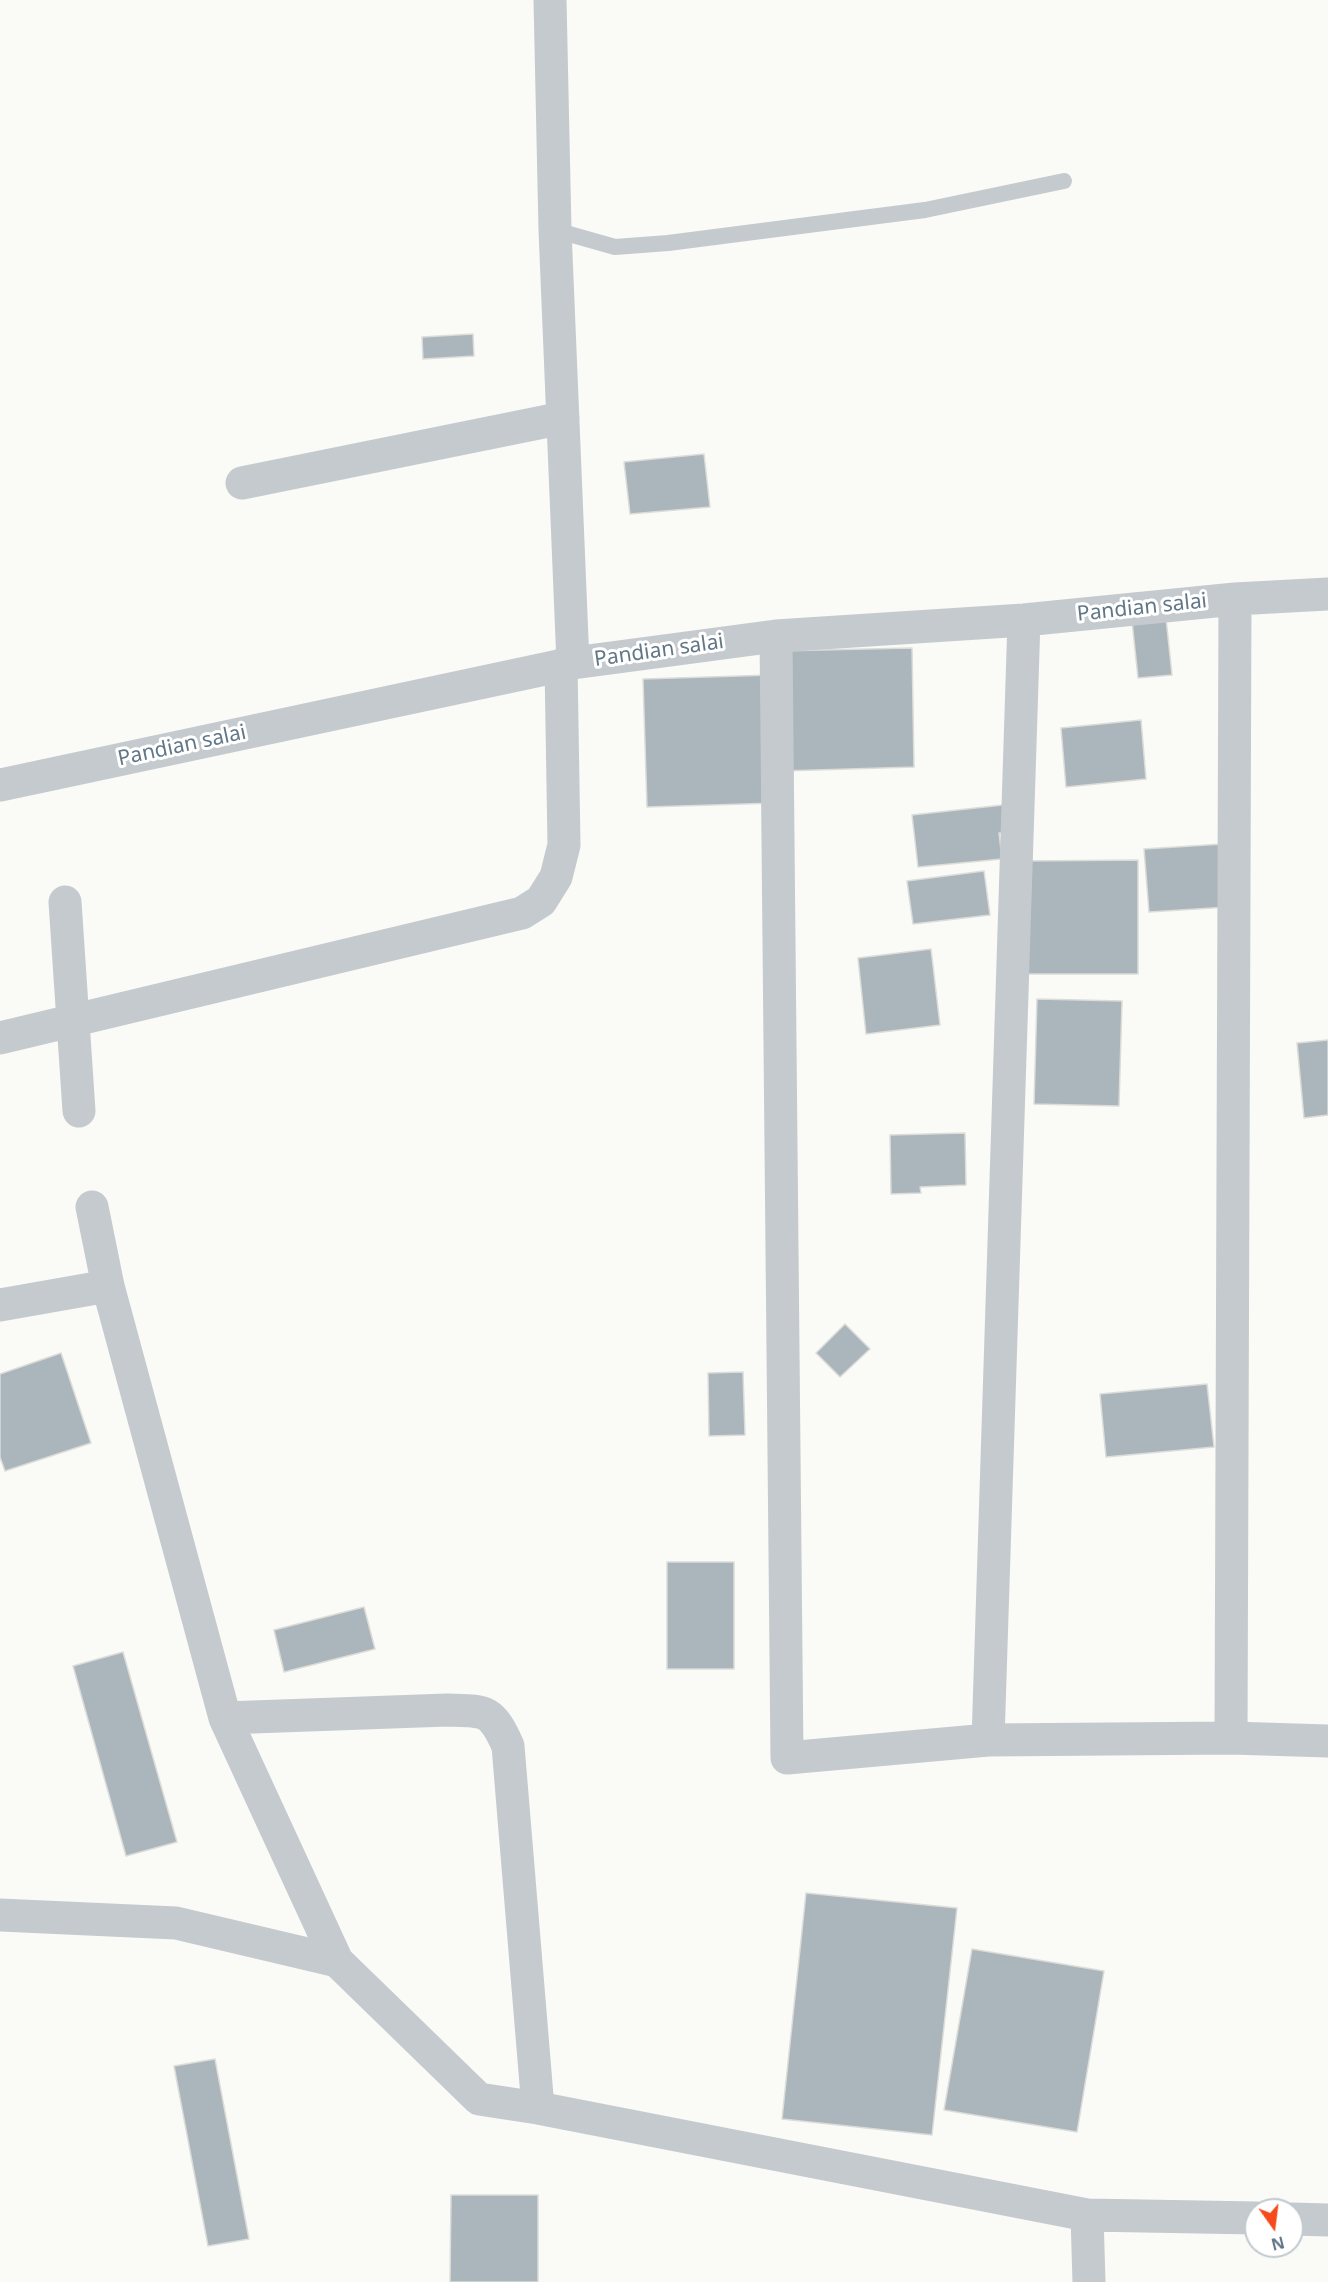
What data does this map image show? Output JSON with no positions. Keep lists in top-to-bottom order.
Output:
{
  "streets": {
    "street": ["Pandian salai"]
  },
  "north": "bottom"
}
